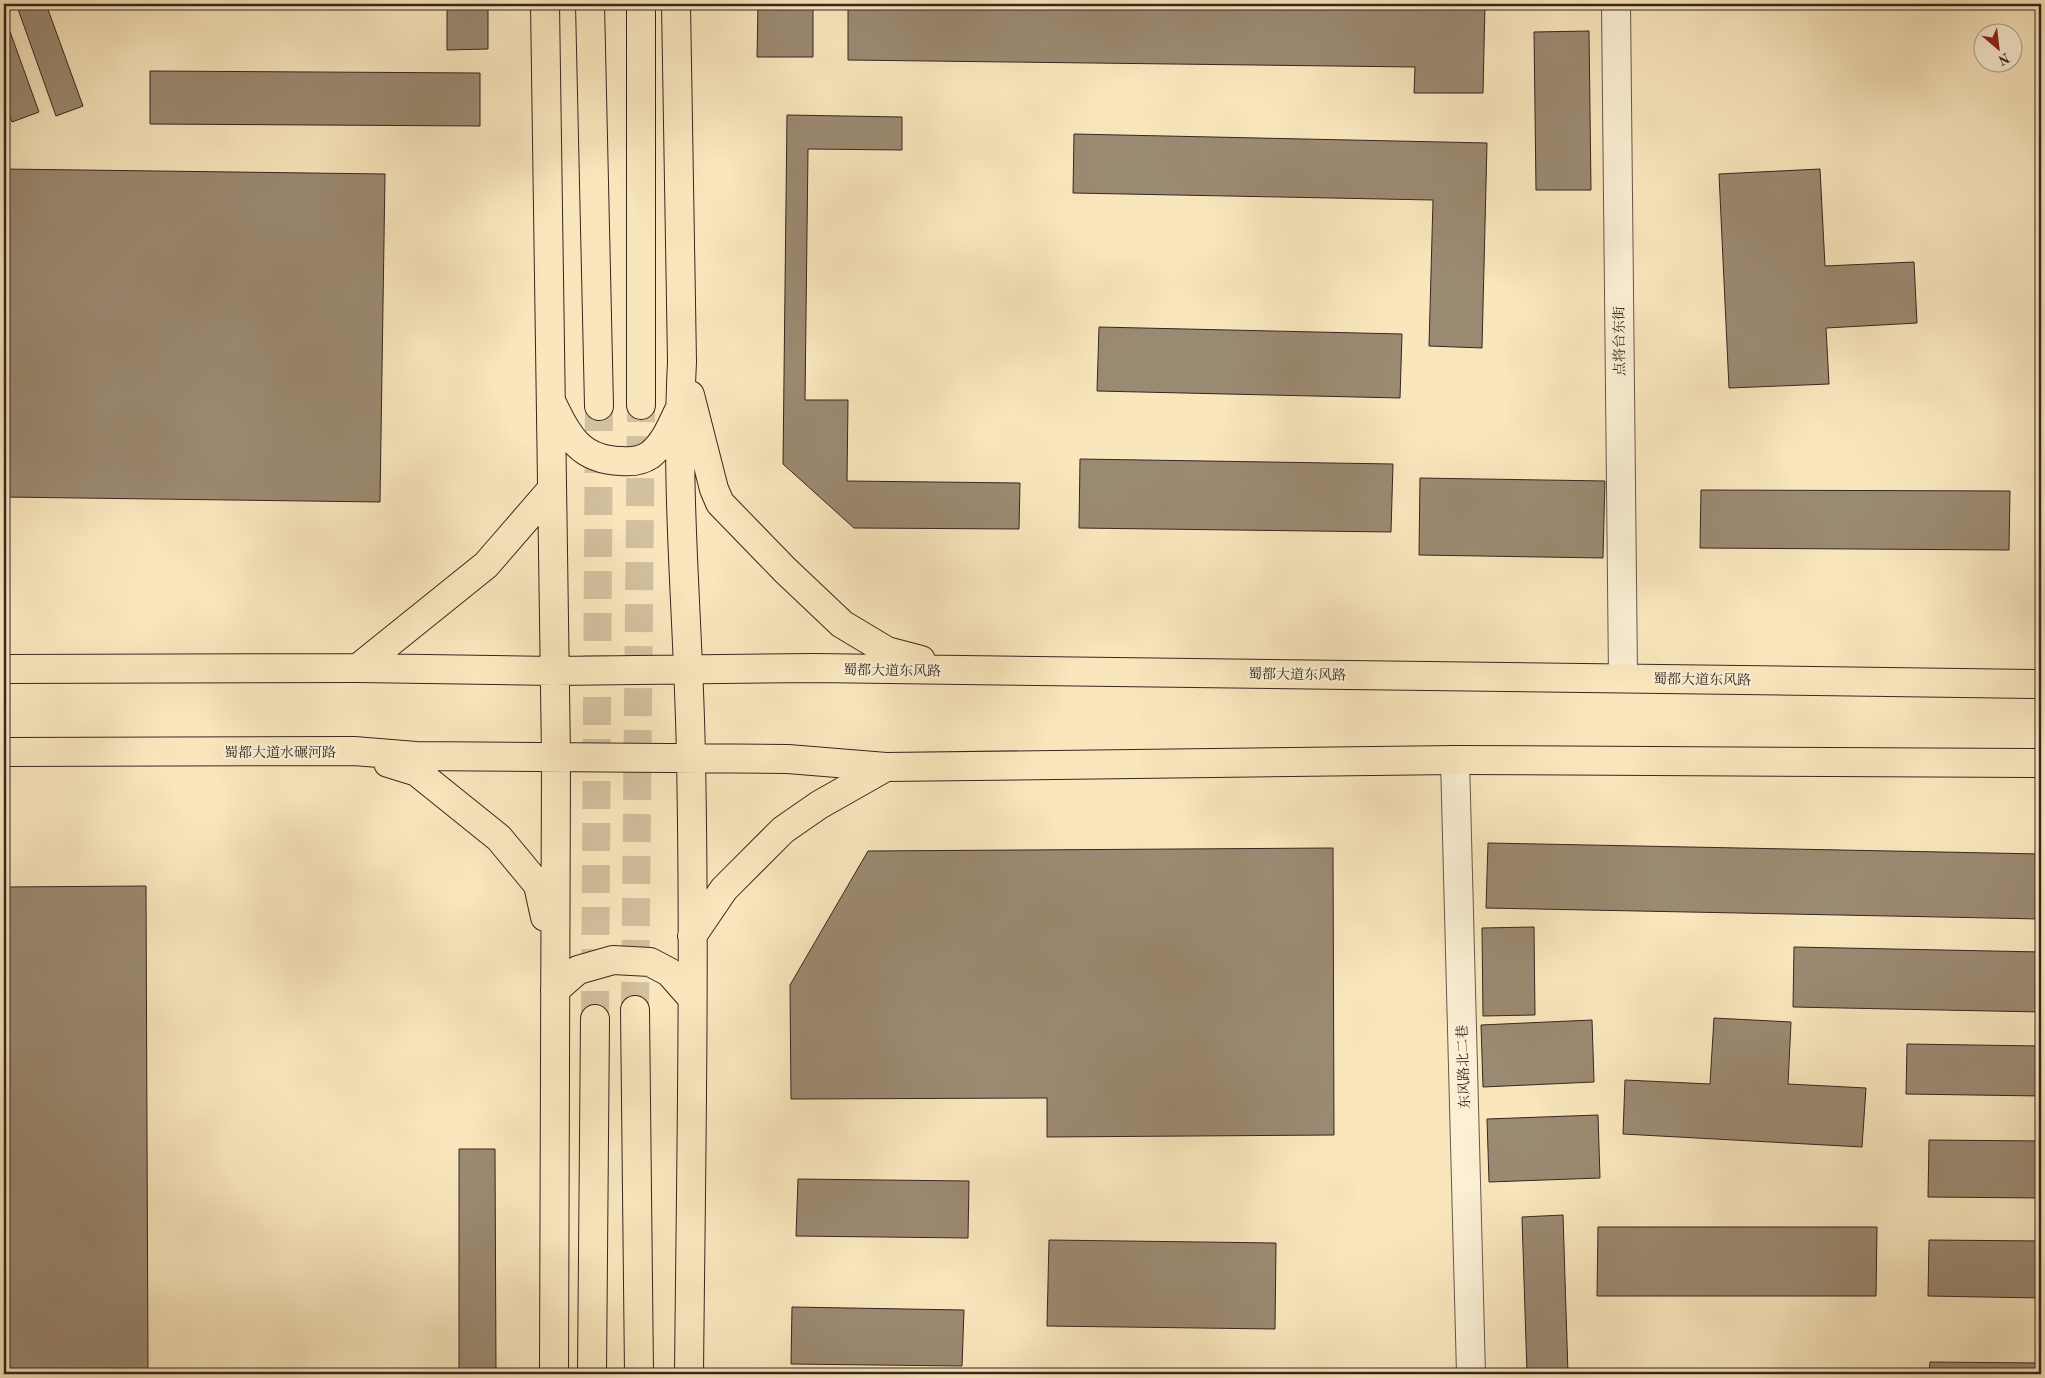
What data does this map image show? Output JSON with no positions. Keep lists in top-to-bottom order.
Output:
{
  "streets": {
    "main road": ["蜀都大道东风路", "蜀都大道水碾河路"],
    "street": ["点将台东街", "东风路北二巷"]
  },
  "crossings": [
    ["点将台东街", "蜀都大道东风路"]
  ],
  "north": "bottom right"
}
